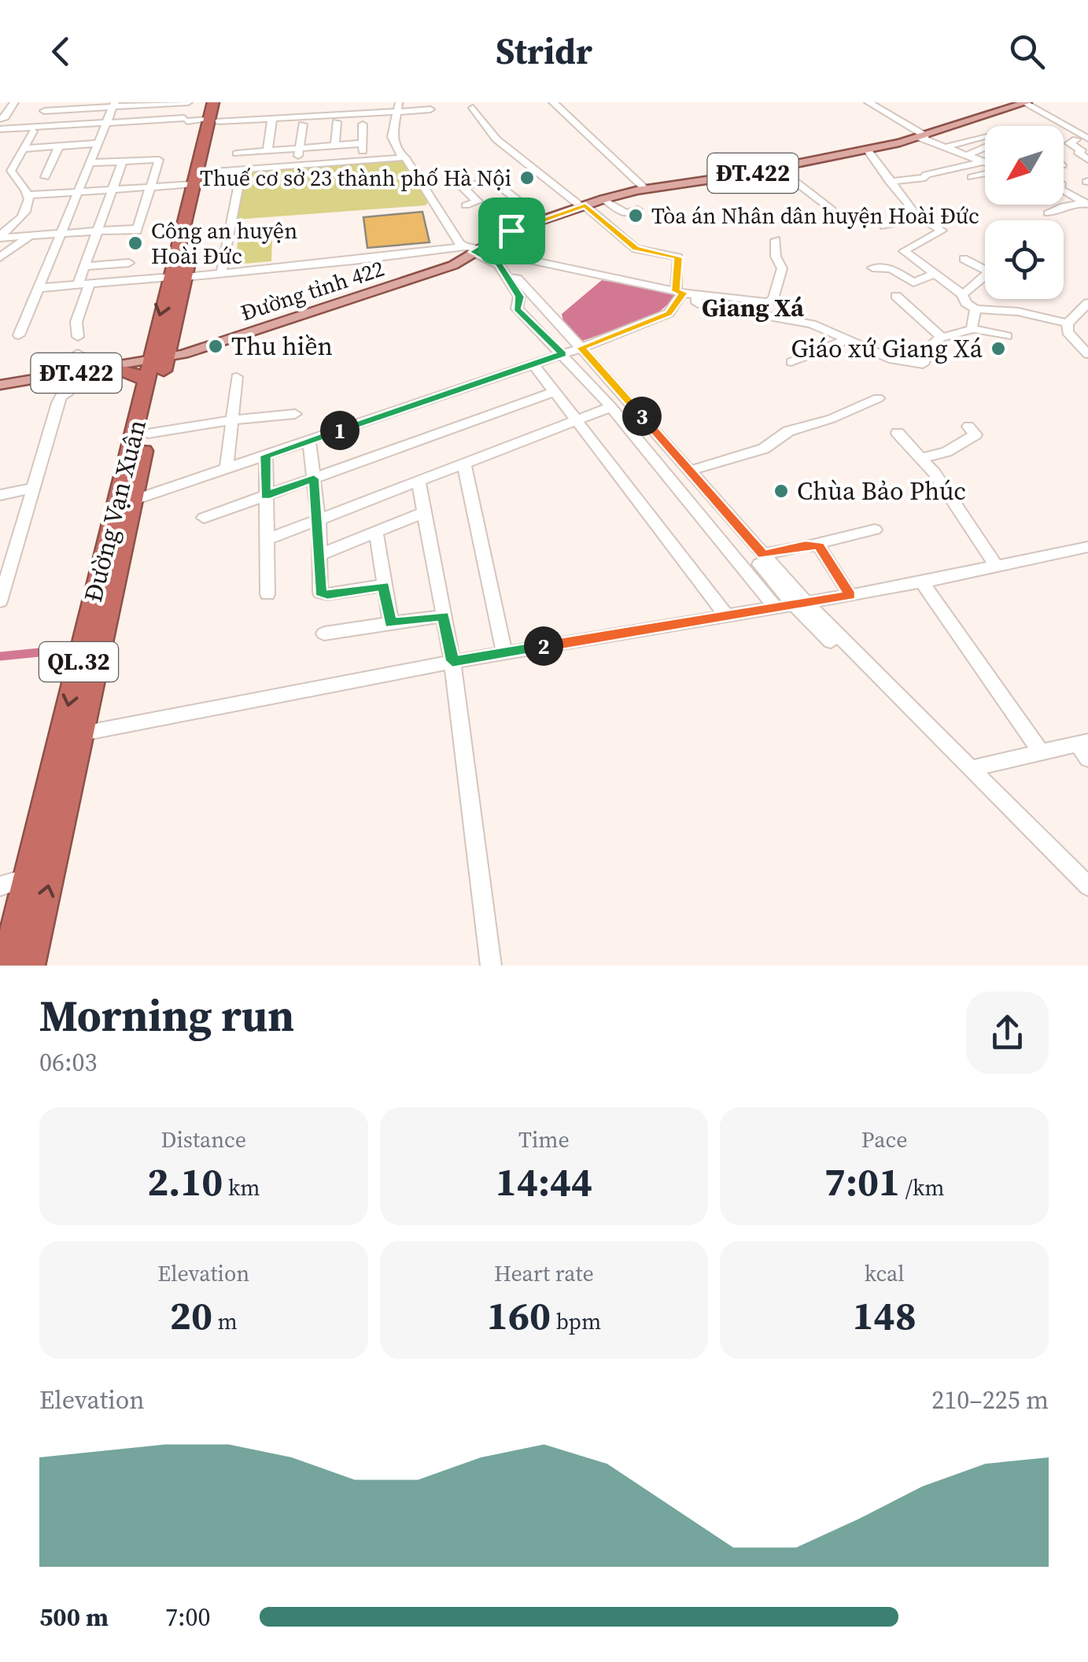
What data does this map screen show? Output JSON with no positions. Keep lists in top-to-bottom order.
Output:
{
  "streets": {
    "highway": ["Đường Vạn Xuân", "QL.32"],
    "main road": ["ĐT.422", "Đường tỉnh 422"]
  },
  "crossings": [
    ["ĐT.422", "Đường tỉnh 422"],
    ["ĐT.422", "Đường Vạn Xuân"],
    ["Đường tỉnh 422", "Đường Vạn Xuân"]
  ],
  "districts": ["Giang Xá"],
  "places": [
    "Thuế cơ sở 23 thành phố Hà Nội",
    "Tòa án Nhân dân huyện Hoài Đức",
    "Công an huyện Hoài Đức",
    "Thu hiền",
    "Giáo xứ Giang Xá",
    "Chùa Bảo Phúc"
  ],
  "north": "bottom left",
  "page": {
    "header": "Stridr",
    "pins": ["3", "1", "2"],
    "heading": ["Morning run", "06:03"],
    "stats": [
      ["Distance", "2.10 km"],
      ["Time", "14:44"],
      ["Pace", "7:01 /km"],
      ["Elevation", "20 m"],
      ["Heart rate", "160 bpm"],
      ["kcal", "148"]
    ],
    "chart": ["Elevation", "210–225 m"],
    "list": [
      {
        "name": "500 m",
        "note": "7:00"
      }
    ]
  }
}
